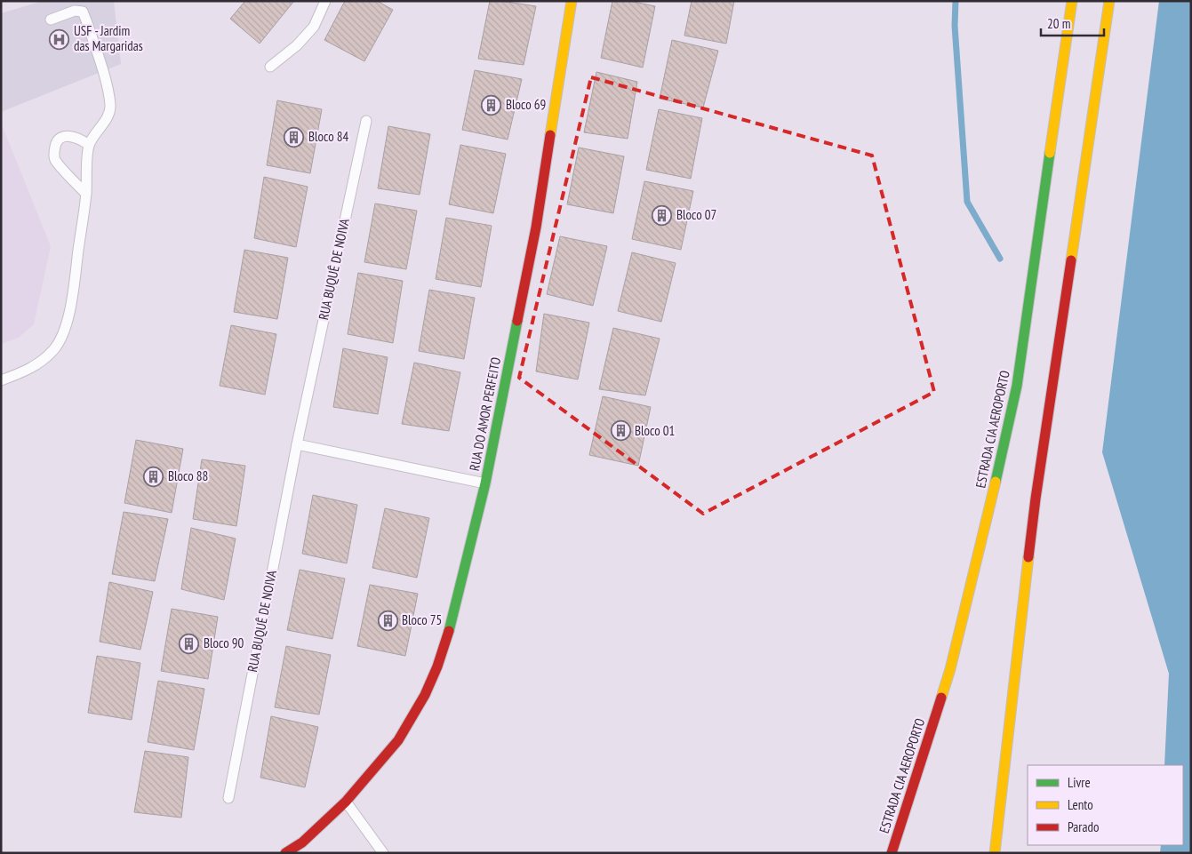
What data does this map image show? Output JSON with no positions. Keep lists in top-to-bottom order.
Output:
{
  "streets": {
    "main road": ["RUA DO AMOR PERFEITO", "ESTRADA CIA AEROPORTO"],
    "lane": ["RUA BUQUÊ DE NOIVA"]
  },
  "places": {
    "hospital": ["USF - Jardim das Margaridas"],
    "building": [
      "Bloco 69",
      "Bloco 84",
      "Bloco 07",
      "Bloco 01",
      "Bloco 88",
      "Bloco 75",
      "Bloco 90"
    ]
  },
  "legend": ["Livre", "Lento", "Parado"],
  "scale_bar": "20 m"
}
